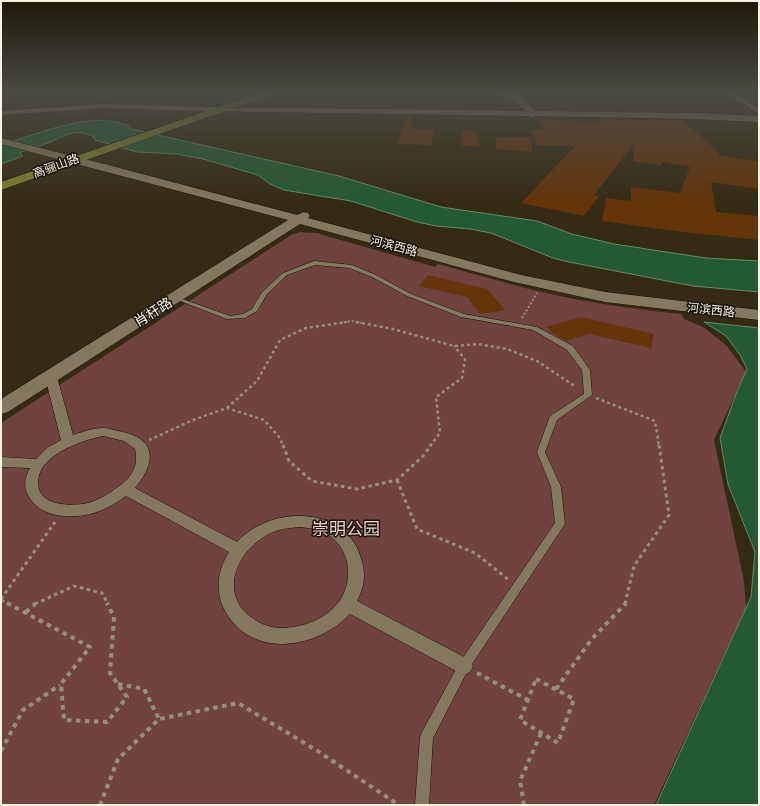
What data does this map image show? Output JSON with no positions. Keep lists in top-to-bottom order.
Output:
{
  "streets": {
    "main road": ["高骊山路"],
    "street": ["河滨西路", "肖杆路"]
  },
  "crossings": [
    ["高骊山路", "河滨西路"],
    ["河滨西路", "肖杆路"]
  ],
  "parks": ["崇明公园"]
}
